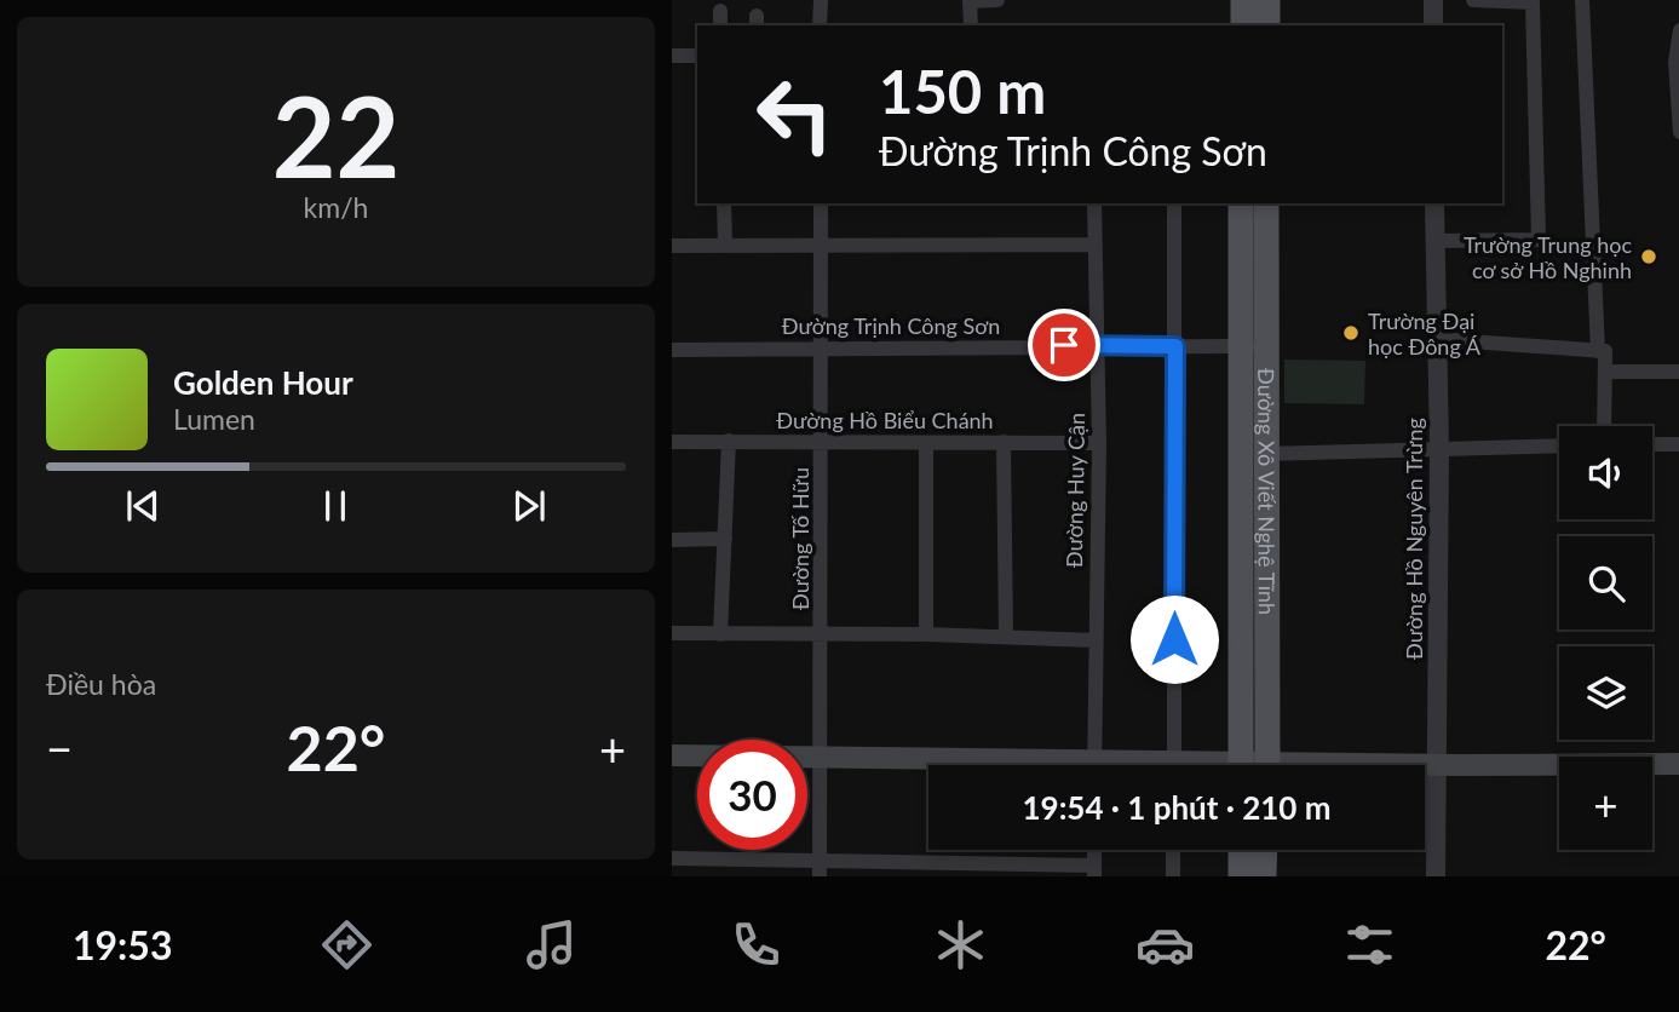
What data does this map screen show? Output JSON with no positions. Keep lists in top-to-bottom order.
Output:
{
  "streets": {
    "main road": ["Đường Xô Viết Nghệ Tĩnh"],
    "street": [
      "Đường Trịnh Công Sơn",
      "Đường Hồ Biểu Chánh",
      "Đường Huy Cận",
      "Đường Tố Hữu",
      "Đường Hồ Nguyên Trừng"
    ]
  },
  "crossings": [
    ["Đường Trịnh Công Sơn", "Đường Huy Cận"],
    ["Đường Trịnh Công Sơn", "Đường Xô Viết Nghệ Tĩnh"],
    ["Đường Trịnh Công Sơn", "Đường Tố Hữu"],
    ["Đường Hồ Biểu Chánh", "Đường Huy Cận"],
    ["Đường Hồ Biểu Chánh", "Đường Tố Hữu"]
  ],
  "places": ["Trường Trung học cơ sở Hồ Nghinh", "Trường Đại học Đông Á"],
  "page": {
    "tile": [
      ["22", "km/h"],
      "Điều hòa"
    ],
    "turn": ["150 m", "Đường Trịnh Công Sơn"],
    "song": ["Golden Hour", "Lumen"],
    "map_buttons": "+",
    "heat": ["−", "22°", "+"],
    "limit": "30",
    "trip": "19:54 · 1 phút · 210 m",
    "tabs": ["19:53", "22°"]
  }
}
